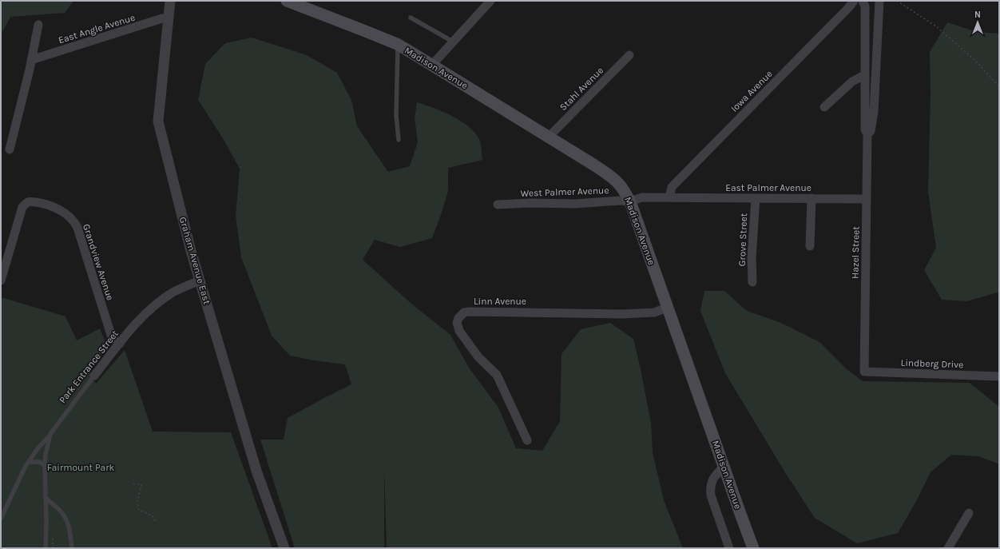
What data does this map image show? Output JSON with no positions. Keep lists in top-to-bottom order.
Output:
{
  "streets": {
    "main road": ["Madison Avenue"],
    "street": [
      "East Angle Avenue",
      "Stahl Avenue",
      "Iowa Avenue",
      "East Palmer Avenue",
      "West Palmer Avenue",
      "Grove Street",
      "Hazel Street",
      "Graham Avenue East",
      "Grandview Avenue",
      "Linn Avenue",
      "Lindberg Drive",
      "Park Entrance Street"
    ]
  },
  "crossings": [
    ["East Angle Avenue", "Graham Avenue East"],
    ["Madison Avenue", "Stahl Avenue"],
    ["Madison Avenue", "West Palmer Avenue"],
    ["Madison Avenue", "Linn Avenue"],
    ["Iowa Avenue", "East Palmer Avenue"],
    ["Iowa Avenue", "West Palmer Avenue"],
    ["East Palmer Avenue", "West Palmer Avenue"],
    ["East Palmer Avenue", "Grove Street"],
    ["East Palmer Avenue", "Hazel Street"],
    ["Hazel Street", "Lindberg Drive"],
    ["Graham Avenue East", "Park Entrance Street"],
    ["Grandview Avenue", "Park Entrance Street"]
  ],
  "parks": ["Fairmount Park"],
  "north": "top"
}
